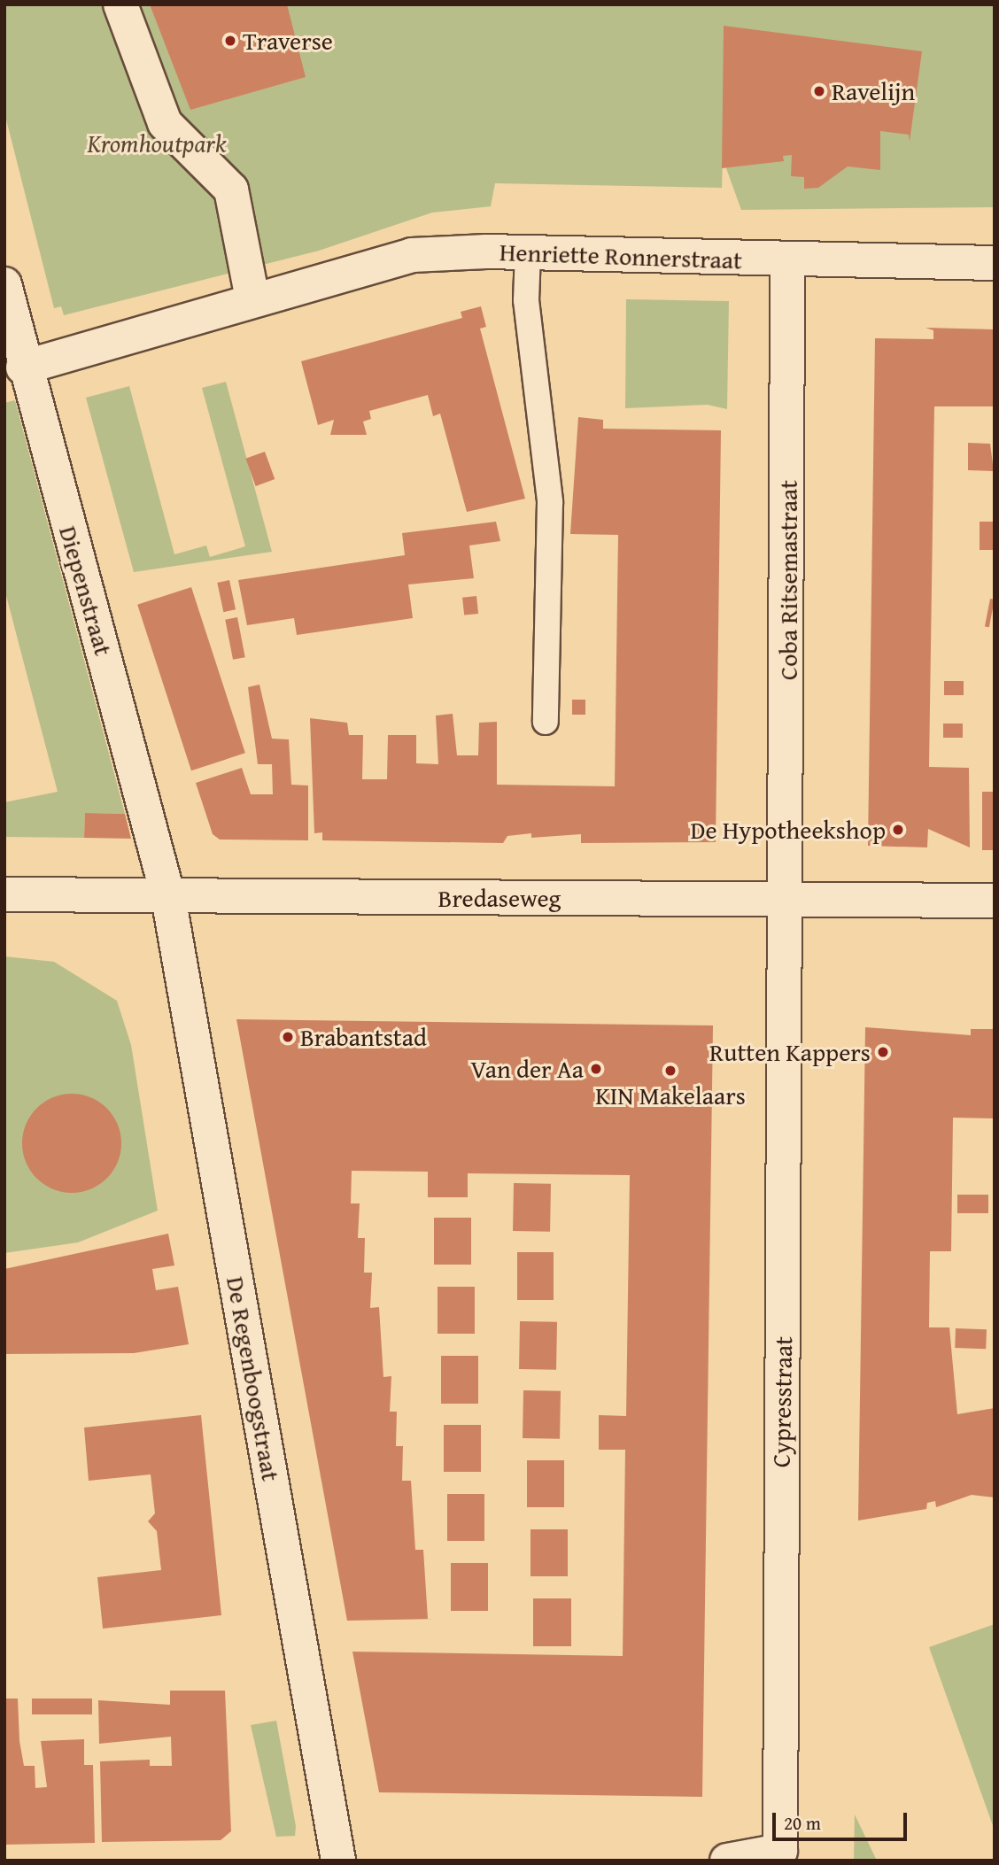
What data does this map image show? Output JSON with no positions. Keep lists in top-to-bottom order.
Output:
{
  "streets": {
    "street": [
      "Henriette Ronnerstraat",
      "Coba Ritsemastraat",
      "Diepenstraat",
      "Bredaseweg",
      "De Regenboogstraat",
      "Cypresstraat"
    ]
  },
  "crossings": [
    ["Henriette Ronnerstraat", "Coba Ritsemastraat"],
    ["Henriette Ronnerstraat", "Diepenstraat"],
    ["Coba Ritsemastraat", "Bredaseweg"],
    ["Coba Ritsemastraat", "Cypresstraat"],
    ["Diepenstraat", "Bredaseweg"],
    ["Diepenstraat", "De Regenboogstraat"],
    ["Bredaseweg", "De Regenboogstraat"],
    ["Bredaseweg", "Cypresstraat"]
  ],
  "parks": ["Kromhoutpark"],
  "places": [
    "Traverse",
    "Ravelijn",
    "De Hypotheekshop",
    "Brabantstad",
    "Rutten Kappers",
    "Van der Aa",
    "KIN Makelaars"
  ],
  "scale_bar": "20 m"
}
